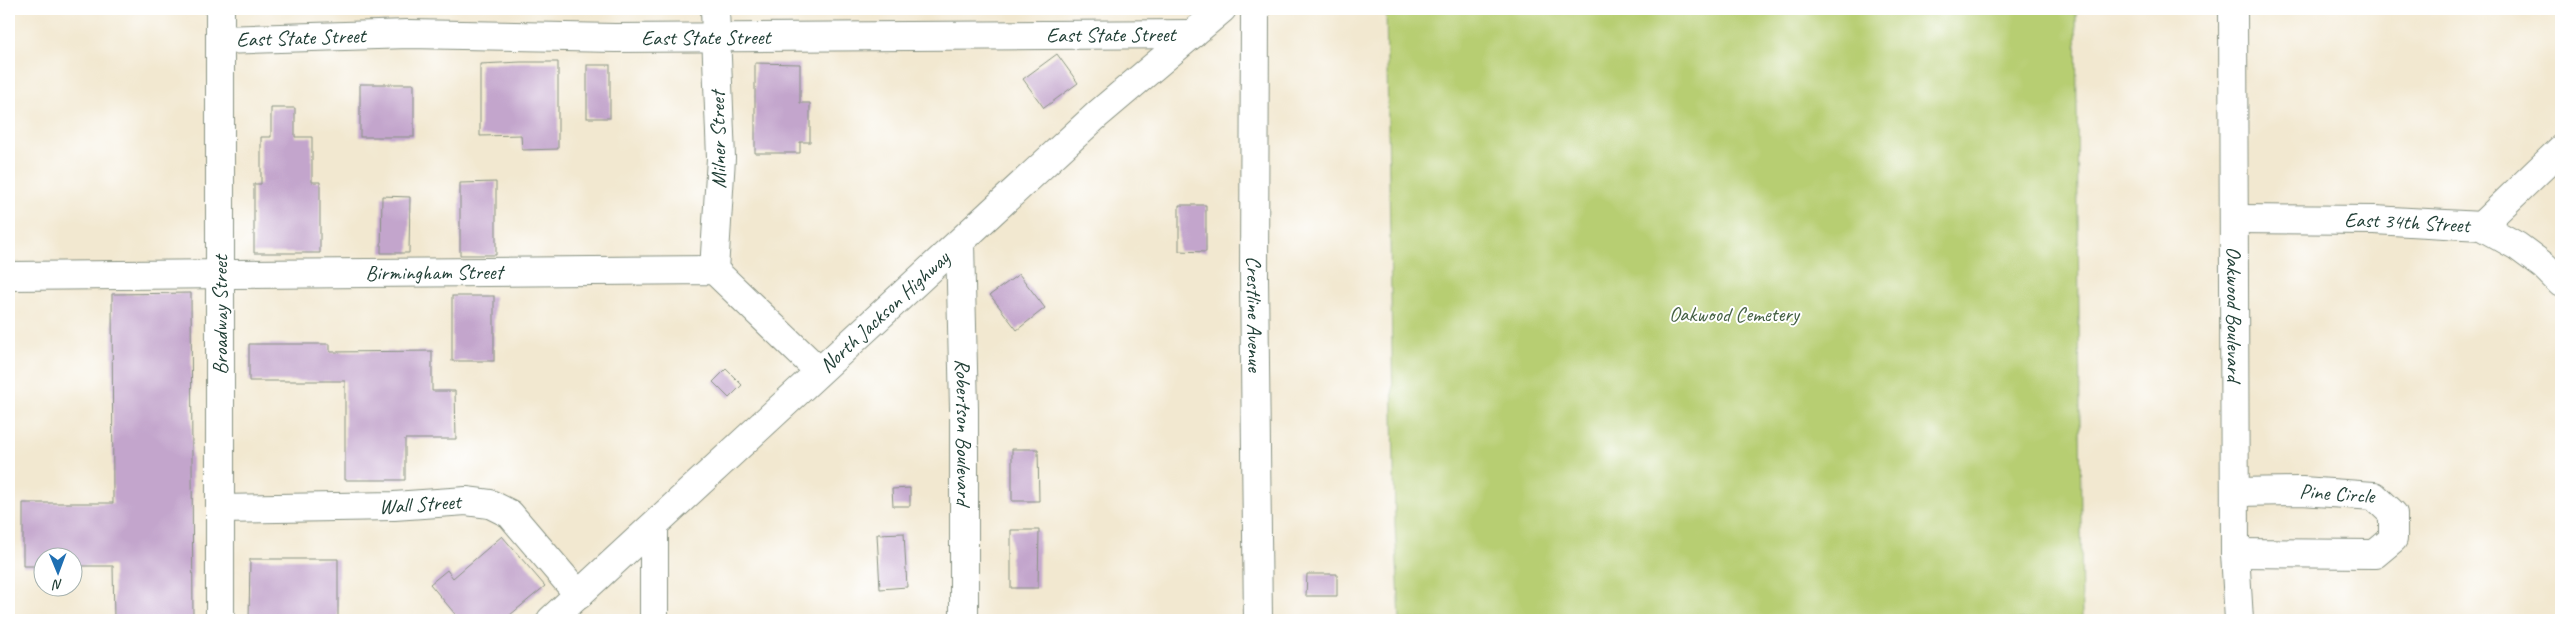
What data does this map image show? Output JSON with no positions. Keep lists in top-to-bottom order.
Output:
{
  "streets": {
    "street": [
      "East State Street",
      "Milner Street",
      "East 34th Street",
      "Birmingham Street",
      "North Jackson Highway",
      "Crestline Avenue",
      "Broadway Street",
      "Oakwood Boulevard",
      "Robertson Boulevard",
      "Pine Circle",
      "Wall Street"
    ]
  },
  "crossings": [
    ["East State Street", "Milner Street"],
    ["East State Street", "North Jackson Highway"],
    ["East State Street", "Broadway Street"],
    ["Milner Street", "Birmingham Street"],
    ["East 34th Street", "Oakwood Boulevard"],
    ["Birmingham Street", "Broadway Street"],
    ["North Jackson Highway", "Robertson Boulevard"],
    ["North Jackson Highway", "Wall Street"],
    ["Broadway Street", "Wall Street"],
    ["Oakwood Boulevard", "Pine Circle"]
  ],
  "parks": ["Oakwood Cemetery"],
  "north": "bottom"
}
